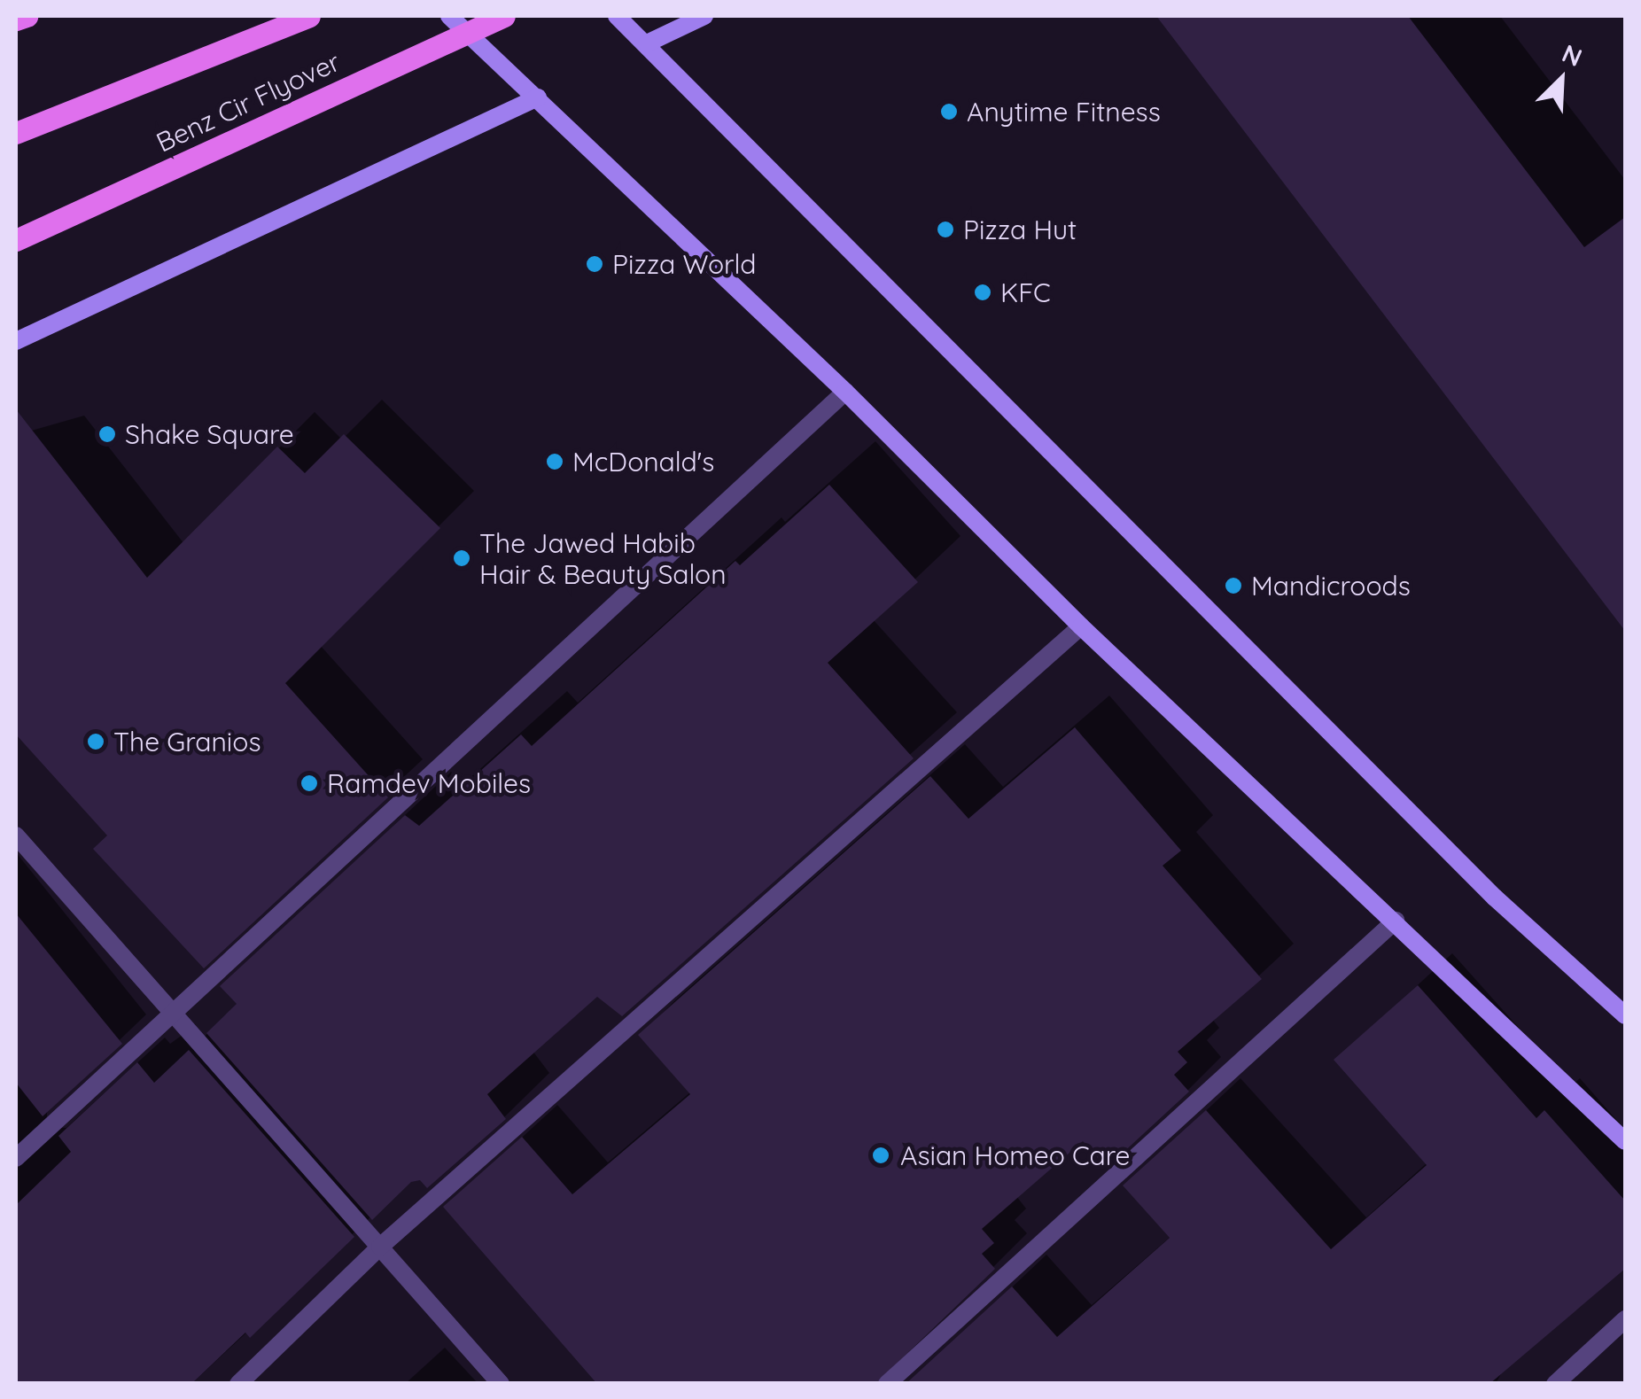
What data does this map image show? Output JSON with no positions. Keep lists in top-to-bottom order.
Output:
{
  "streets": {
    "main road": ["Benz Cir Flyover"]
  },
  "places": [
    "Anytime Fitness",
    "Pizza Hut",
    "Pizza World",
    "KFC",
    "Shake Square",
    "McDonald's",
    "The Jawed Habib Hair & Beauty Salon",
    "Mandicroods",
    "The Granios",
    "Ramdev Mobiles",
    "Asian Homeo Care"
  ],
  "north": "top right"
}
